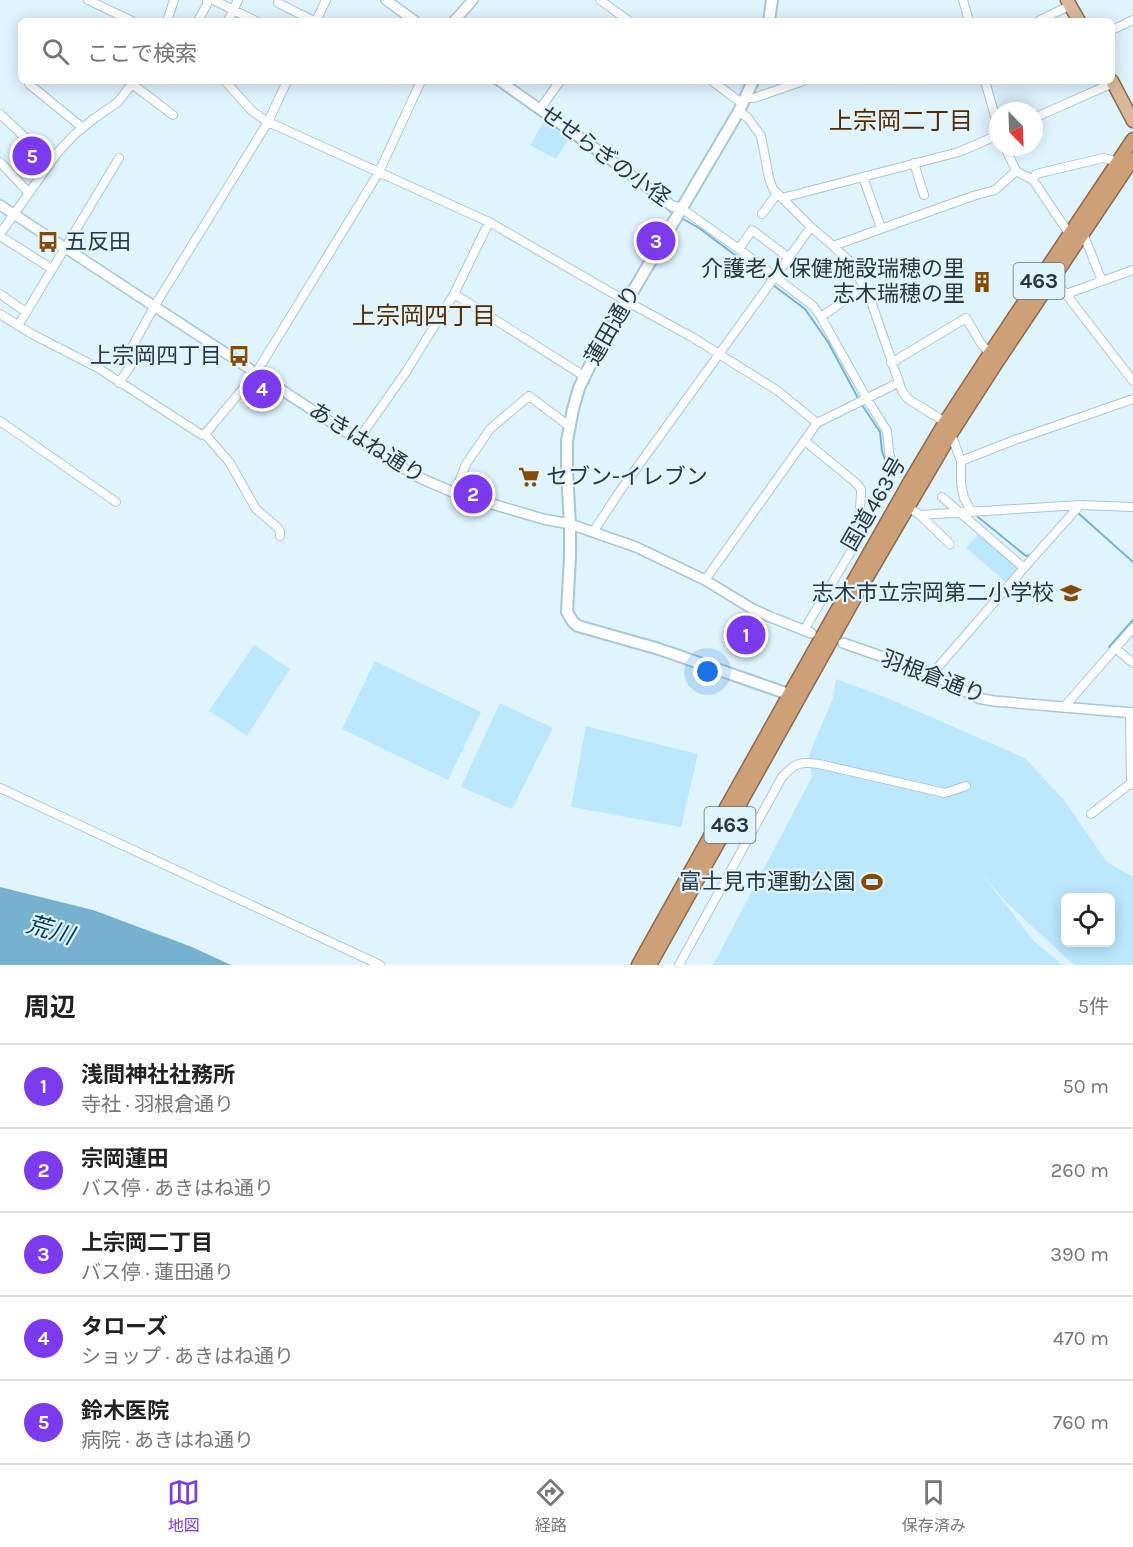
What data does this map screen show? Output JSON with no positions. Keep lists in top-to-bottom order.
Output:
{
  "streets": {
    "highway": ["463", "国道463号"],
    "main road": ["蓮田通り"],
    "street": ["せせらぎの小径", "あきはね通り", "羽根倉通り"]
  },
  "crossings": [
    ["せせらぎの小径", "蓮田通り"],
    ["蓮田通り", "あきはね通り"],
    ["蓮田通り", "国道463号"]
  ],
  "districts": ["上宗岡二丁目", "上宗岡四丁目"],
  "water": ["荒川"],
  "places": {
    "bus stop": ["五反田", "上宗岡四丁目"],
    "building": ["介護老人保健施設瑞穂の里 志木瑞穂の里"],
    "supermarket": ["セブン-イレブン"],
    "school or university": ["志木市立宗岡第二小学校"],
    "sports": ["富士見市運動公園"]
  },
  "north": "bottom right",
  "page": {
    "search": "ここで検索",
    "pins": [
      "5",
      "3",
      "4",
      "2",
      "1"
    ],
    "heading": ["周辺", "5件"],
    "list": [
      {
        "mark": "1",
        "name": "浅間神社社務所",
        "note": "寺社 · 羽根倉通り",
        "value": "50 m"
      },
      {
        "mark": "2",
        "name": "宗岡蓮田",
        "note": "バス停 · あきはね通り",
        "value": "260 m"
      },
      {
        "mark": "3",
        "name": "上宗岡二丁目",
        "note": "バス停 · 蓮田通り",
        "value": "390 m"
      },
      {
        "mark": "4",
        "name": "タローズ",
        "note": "ショップ · あきはね通り",
        "value": "470 m"
      },
      {
        "mark": "5",
        "name": "鈴木医院",
        "note": "病院 · あきはね通り",
        "value": "760 m"
      }
    ],
    "nav": ["地図", "経路", "保存済み"]
  }
}
